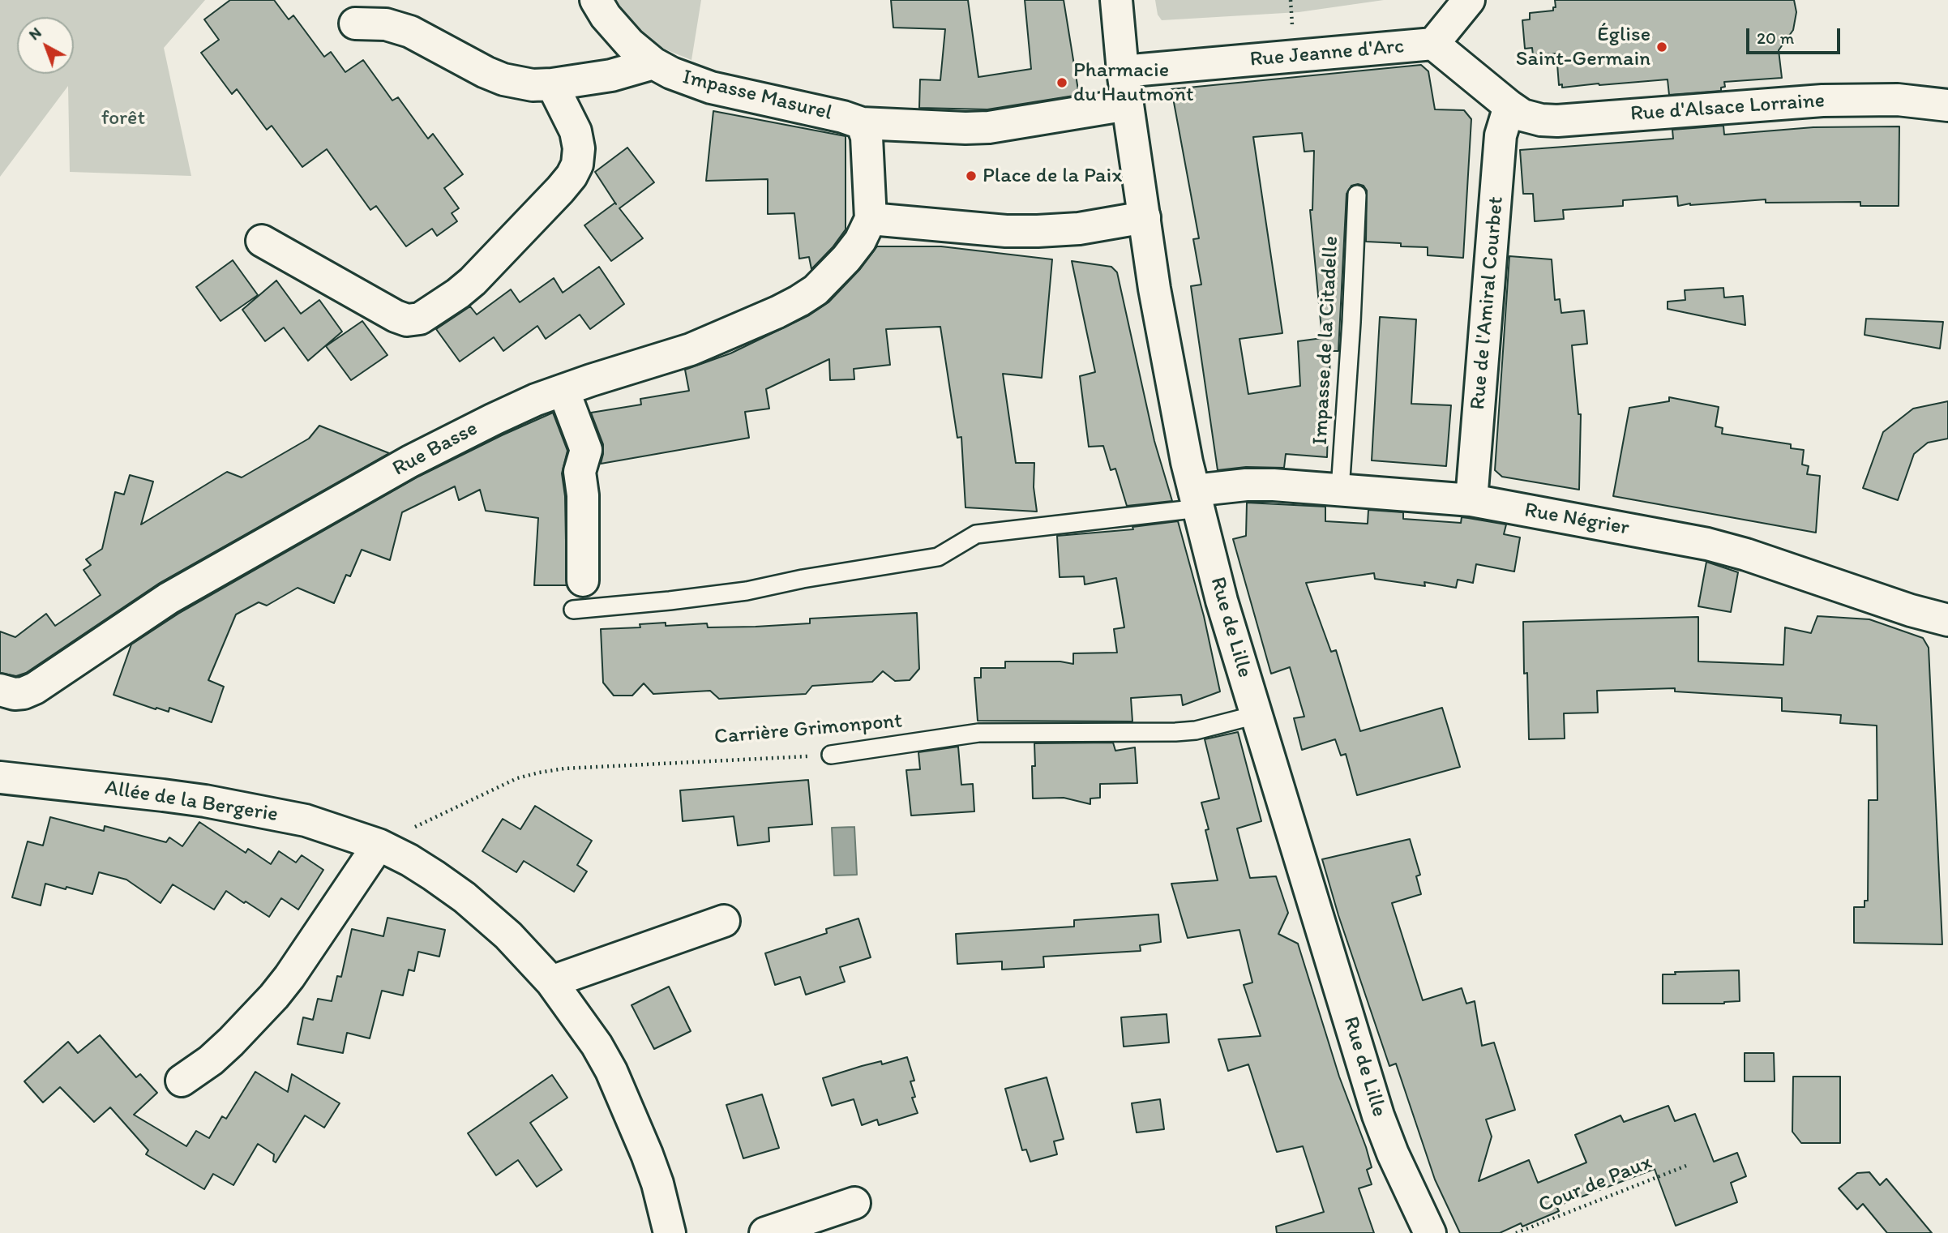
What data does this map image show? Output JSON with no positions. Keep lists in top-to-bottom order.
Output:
{
  "streets": {
    "street": [
      "Rue Jeanne d'Arc",
      "Impasse Masurel",
      "Rue d'Alsace Lorraine",
      "Rue de l'Amiral Courbet",
      "Rue Basse",
      "Rue Négrier",
      "Rue de Lille",
      "Allée de la Bergerie"
    ],
    "lane": ["Impasse de la Citadelle", "Carrière Grimonpont"],
    "path": ["Cour de Paux"]
  },
  "crossings": [
    ["Rue Jeanne d'Arc", "Rue d'Alsace Lorraine"],
    ["Rue Jeanne d'Arc", "Rue de l'Amiral Courbet"],
    ["Rue Jeanne d'Arc", "Rue de Lille"],
    ["Rue d'Alsace Lorraine", "Rue de l'Amiral Courbet"],
    ["Rue de l'Amiral Courbet", "Rue Négrier"],
    ["Impasse de la Citadelle", "Rue Négrier"],
    ["Rue Négrier", "Rue de Lille"],
    ["Rue de Lille", "Carrière Grimonpont"],
    ["Carrière Grimonpont", "Allée de la Bergerie"]
  ],
  "parks": ["forêt"],
  "places": ["Église Saint-Germain", "Pharmacie du Hautmont", "Place de la Paix"],
  "scale_bar": "20 m",
  "north": "top left"
}
